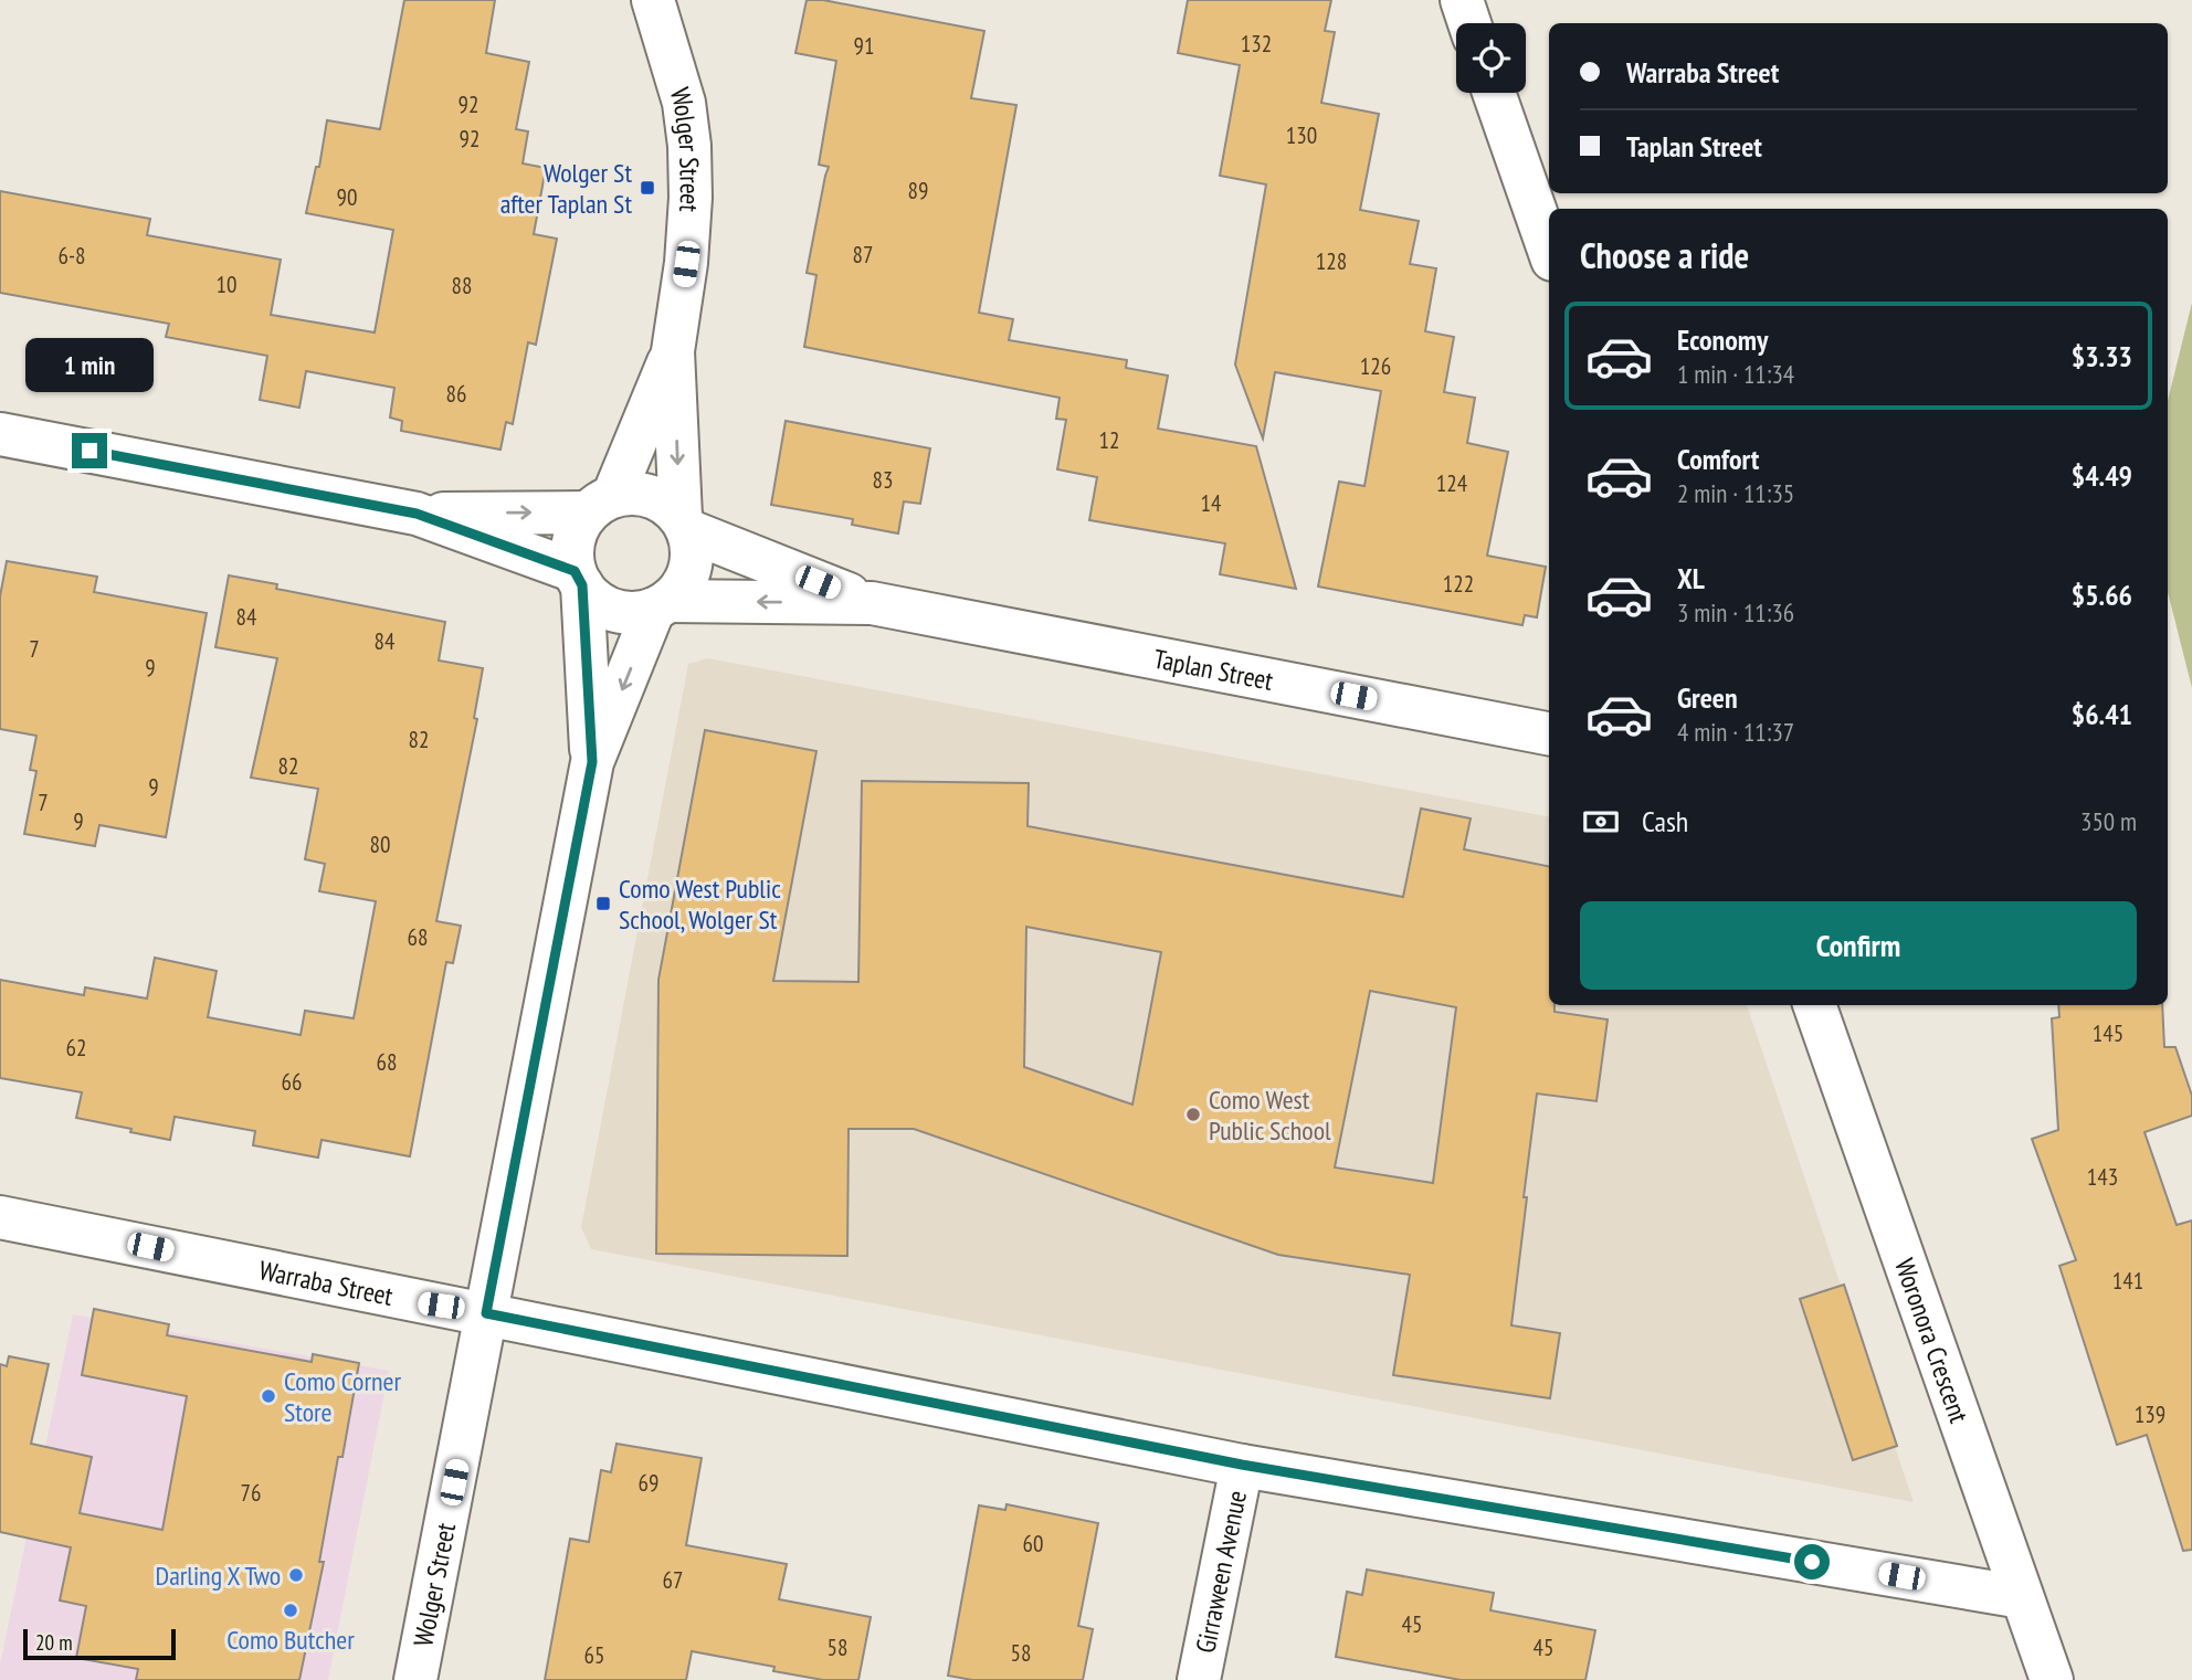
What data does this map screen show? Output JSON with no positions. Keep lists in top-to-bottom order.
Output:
{
  "streets": {
    "street": [
      "Wolger Street",
      "Taplan Street",
      "Warraba Street",
      "Woronora Crescent",
      "Girraween Avenue"
    ]
  },
  "crossings": [
    ["Wolger Street", "Taplan Street"],
    ["Wolger Street", "Warraba Street"],
    ["Warraba Street", "Woronora Crescent"],
    ["Warraba Street", "Girraween Avenue"]
  ],
  "places": {
    "transit": ["Wolger St after Taplan St", "Como West Public School, Wolger St"],
    "other": [
      "Como West Public School",
      "Como Corner Store",
      "Darling X Two",
      "Como Butcher"
    ]
  },
  "house_numbers": [
    "132",
    "91",
    "92",
    "130",
    "92",
    "89",
    "90",
    "87",
    "6-8",
    "128",
    "10",
    "88",
    "126",
    "86",
    "12",
    "83",
    "124",
    "14",
    "122",
    "84",
    "84",
    "7",
    "9",
    "82",
    "82",
    "9",
    "7",
    "9",
    "80",
    "68",
    "145",
    "62",
    "68",
    "66",
    "143",
    "141",
    "139",
    "69",
    "76",
    "60",
    "67",
    "45",
    "58",
    "45",
    "58",
    "65"
  ],
  "scale_bar": "20 m",
  "page": {
    "banner": ["Warraba Street", "Taplan Street"],
    "heading": "Choose a ride",
    "list": [
      {
        "name": "Economy",
        "note": "1 min · 11:34",
        "value": "$3.33"
      },
      {
        "name": "Comfort",
        "note": "2 min · 11:35",
        "value": "$4.49"
      },
      {
        "name": "XL",
        "note": "3 min · 11:36",
        "value": "$5.66"
      },
      {
        "name": "Green",
        "note": "4 min · 11:37",
        "value": "$6.41"
      }
    ],
    "bubble": "1 min",
    "pay": ["Cash", "350 m"],
    "buttons": "Confirm",
    "scale": "20 m"
  }
}
